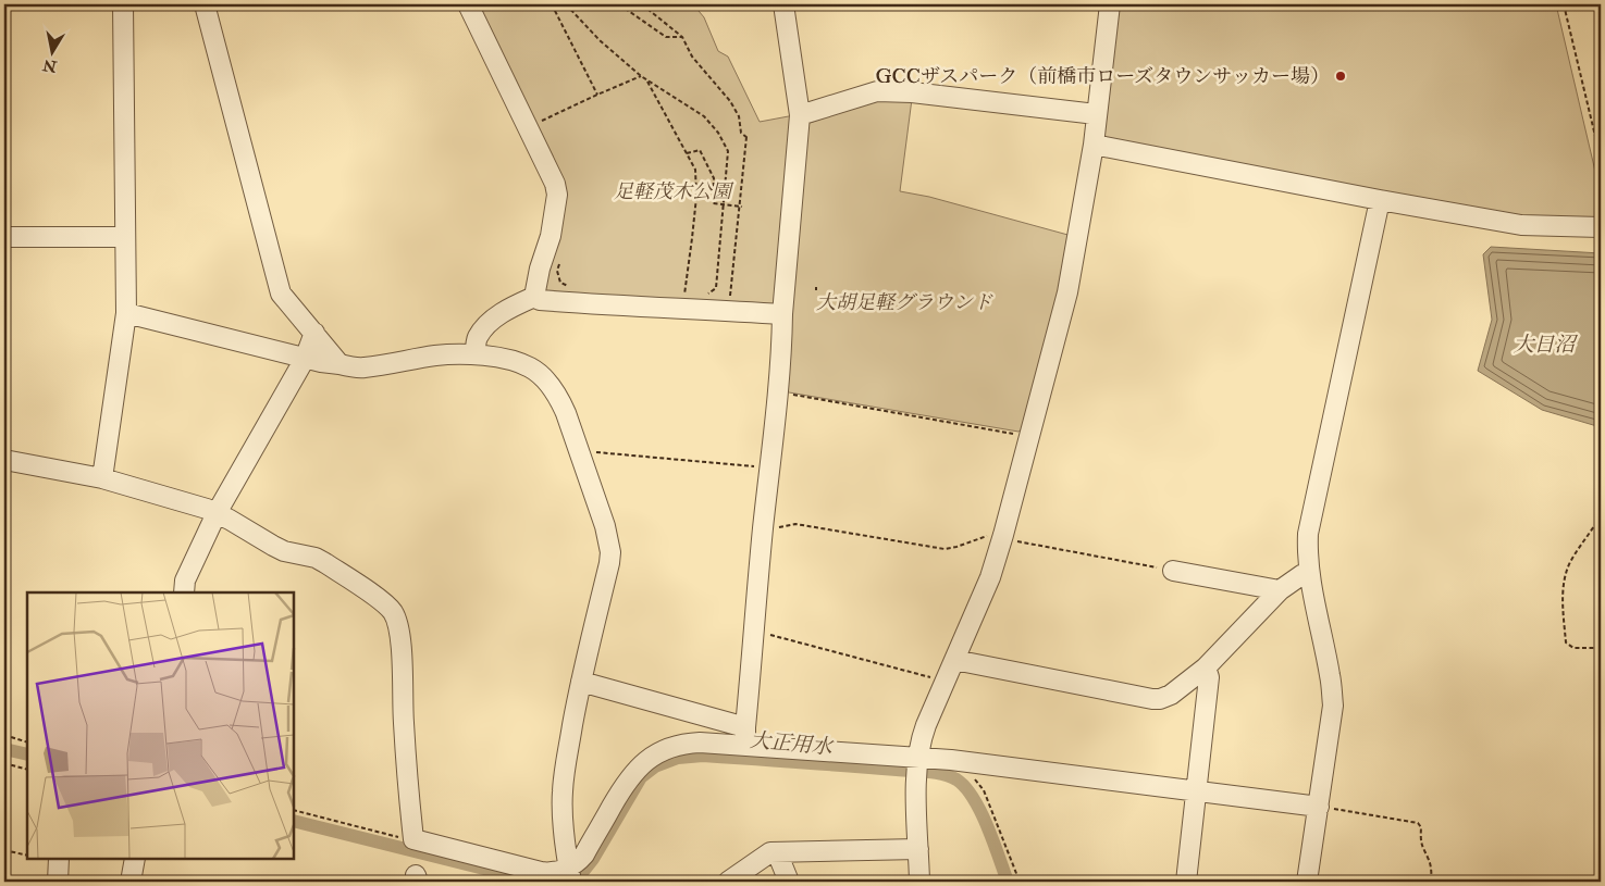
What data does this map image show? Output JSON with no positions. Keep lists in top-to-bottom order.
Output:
{
  "water": ["大日沼", "大正用水"],
  "parks": ["足軽茂木公園", "大胡足軽グラウンド"],
  "places": ["GCCザスパーク（前橋市ローズタウンサッカー場）"],
  "north": "bottom"
}
